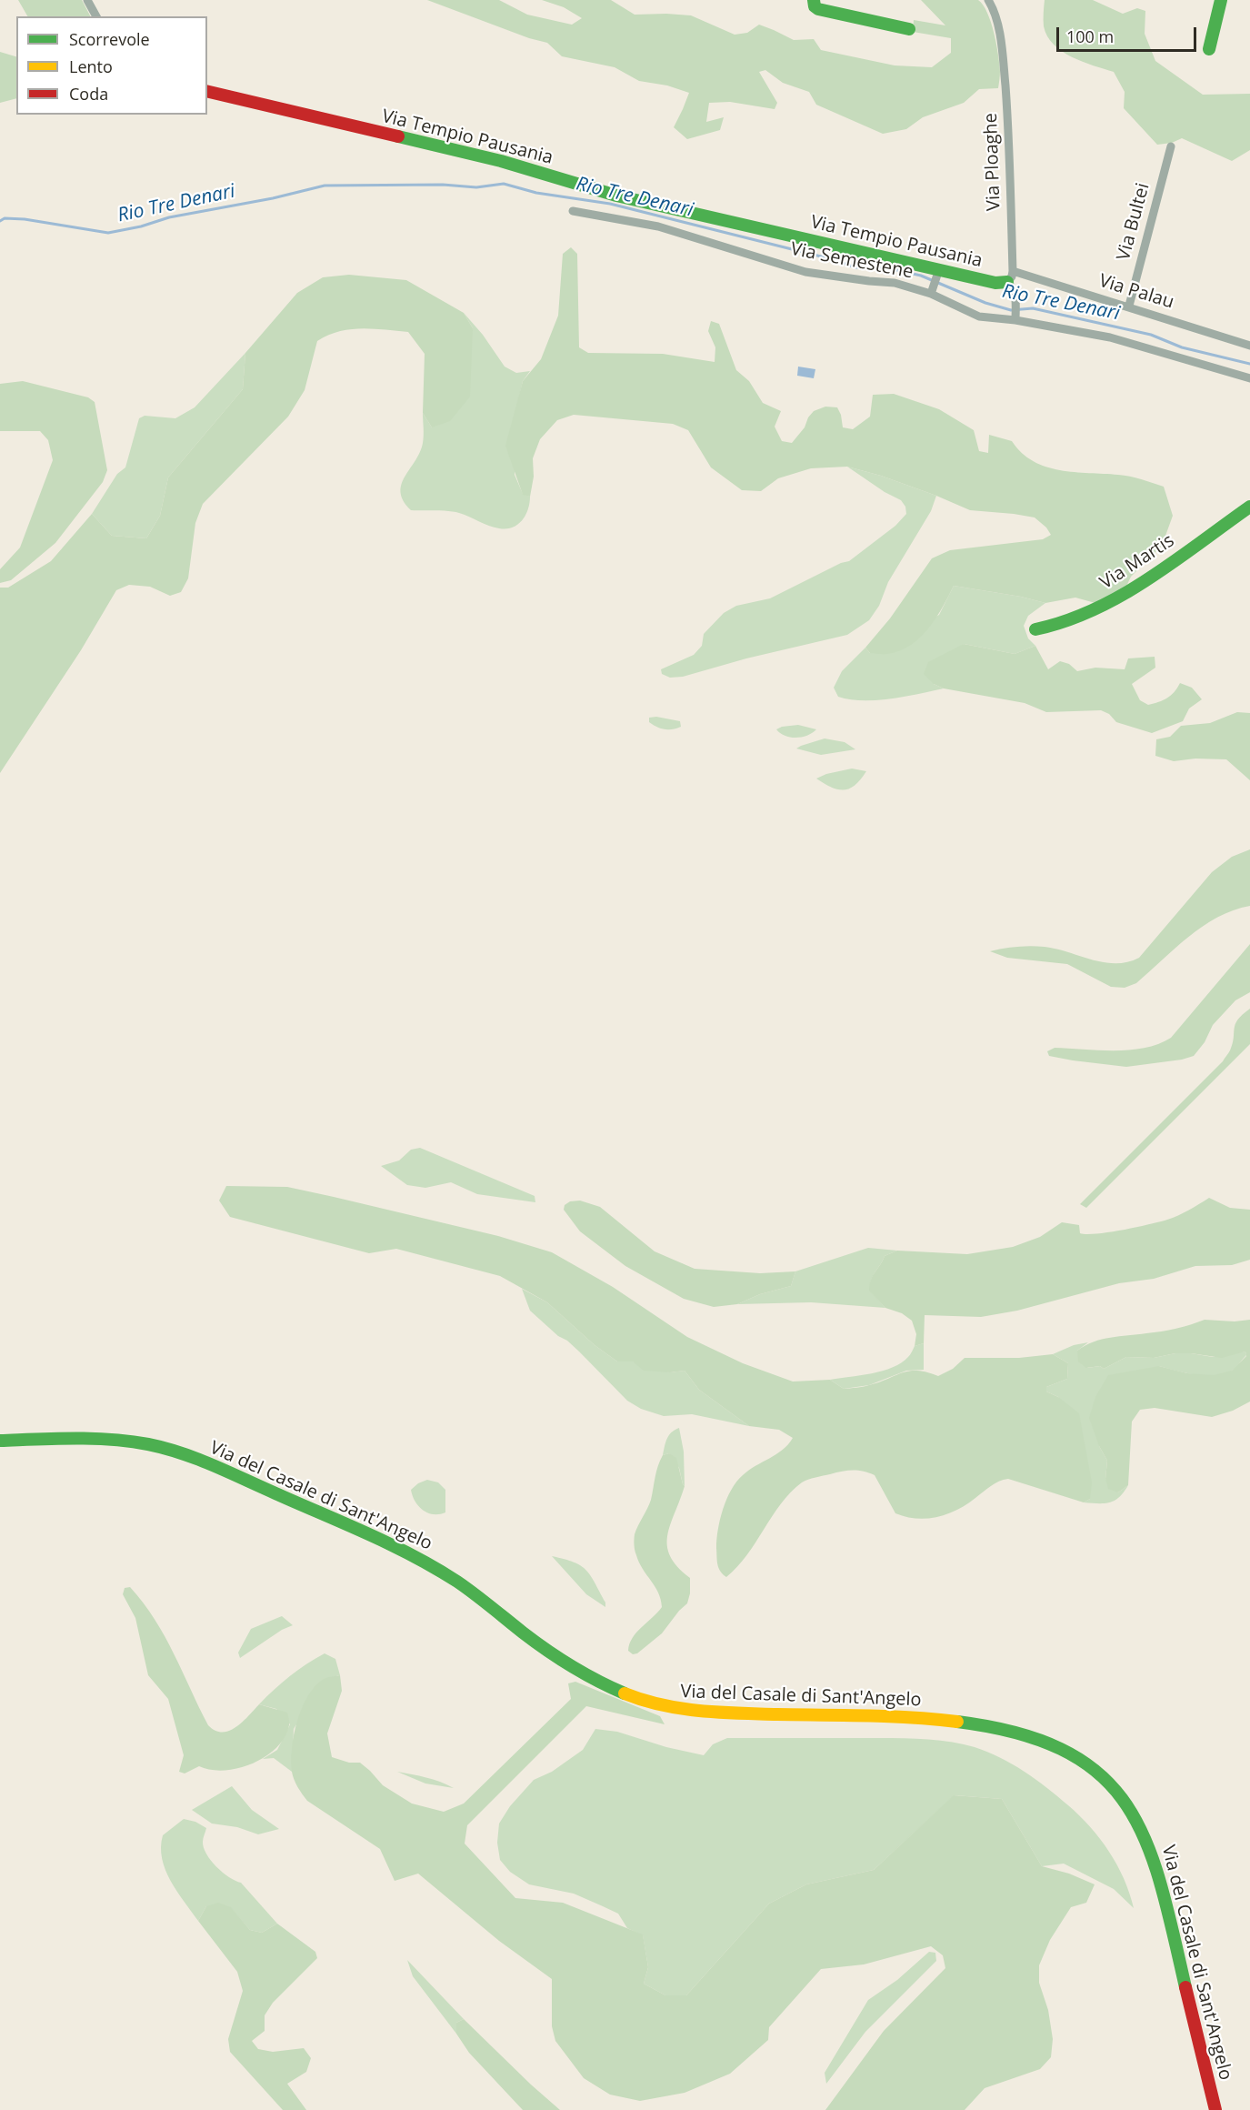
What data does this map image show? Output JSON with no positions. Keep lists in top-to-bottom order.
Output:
{
  "streets": {
    "main road": ["Via Tempio Pausania", "Via Martis", "Via del Casale di Sant'Angelo"],
    "street": [
      "Via Ploaghe",
      "Via Bultei",
      "Via Semestene",
      "Via Palau"
    ]
  },
  "crossings": [
    ["Via Tempio Pausania", "Via Ploaghe"],
    ["Via Tempio Pausania", "Via Palau"],
    ["Via Ploaghe", "Via Palau"],
    ["Via Bultei", "Via Palau"]
  ],
  "water": ["Rio Tre Denari"],
  "legend": ["Scorrevole", "Lento", "Coda"],
  "scale_bar": "100 m"
}
